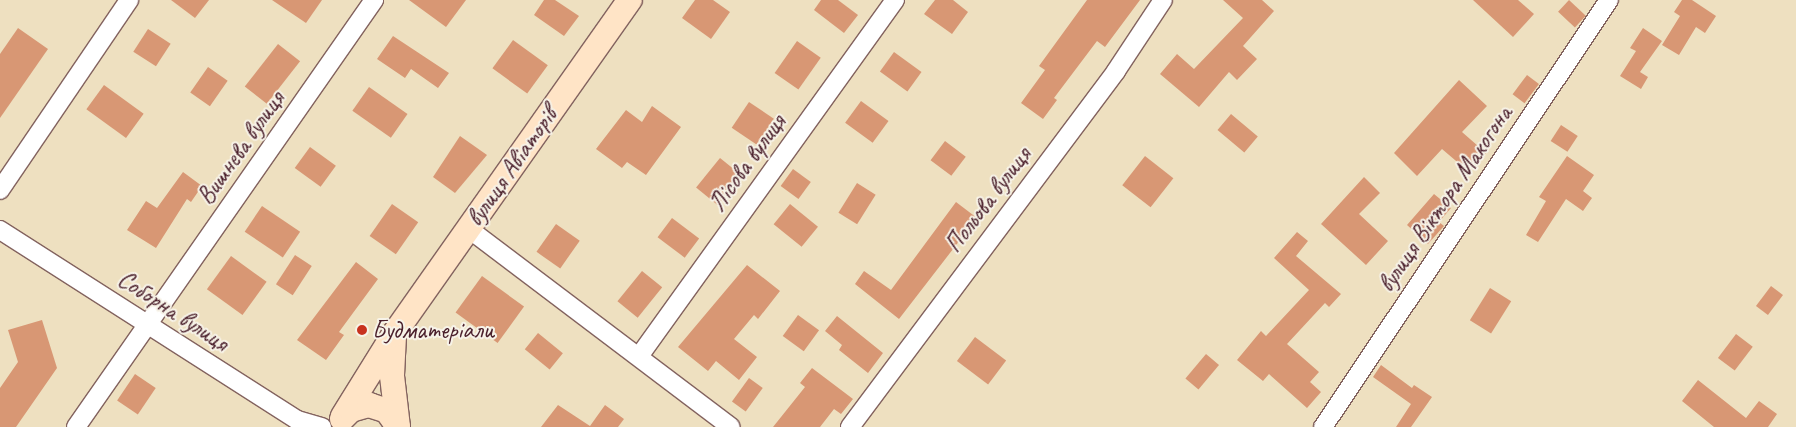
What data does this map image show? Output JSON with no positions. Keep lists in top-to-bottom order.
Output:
{
  "streets": {
    "main road": ["вулиця Авіаторів"],
    "street": [
      "Вишнева вулиця",
      "Лісова вулиця",
      "вулиця Віктора Макогона",
      "Польова вулиця",
      "Соборна вулиця"
    ]
  },
  "crossings": [
    ["Вишнева вулиця", "Соборна вулиця"]
  ],
  "places": ["Будматеріали"]
}
